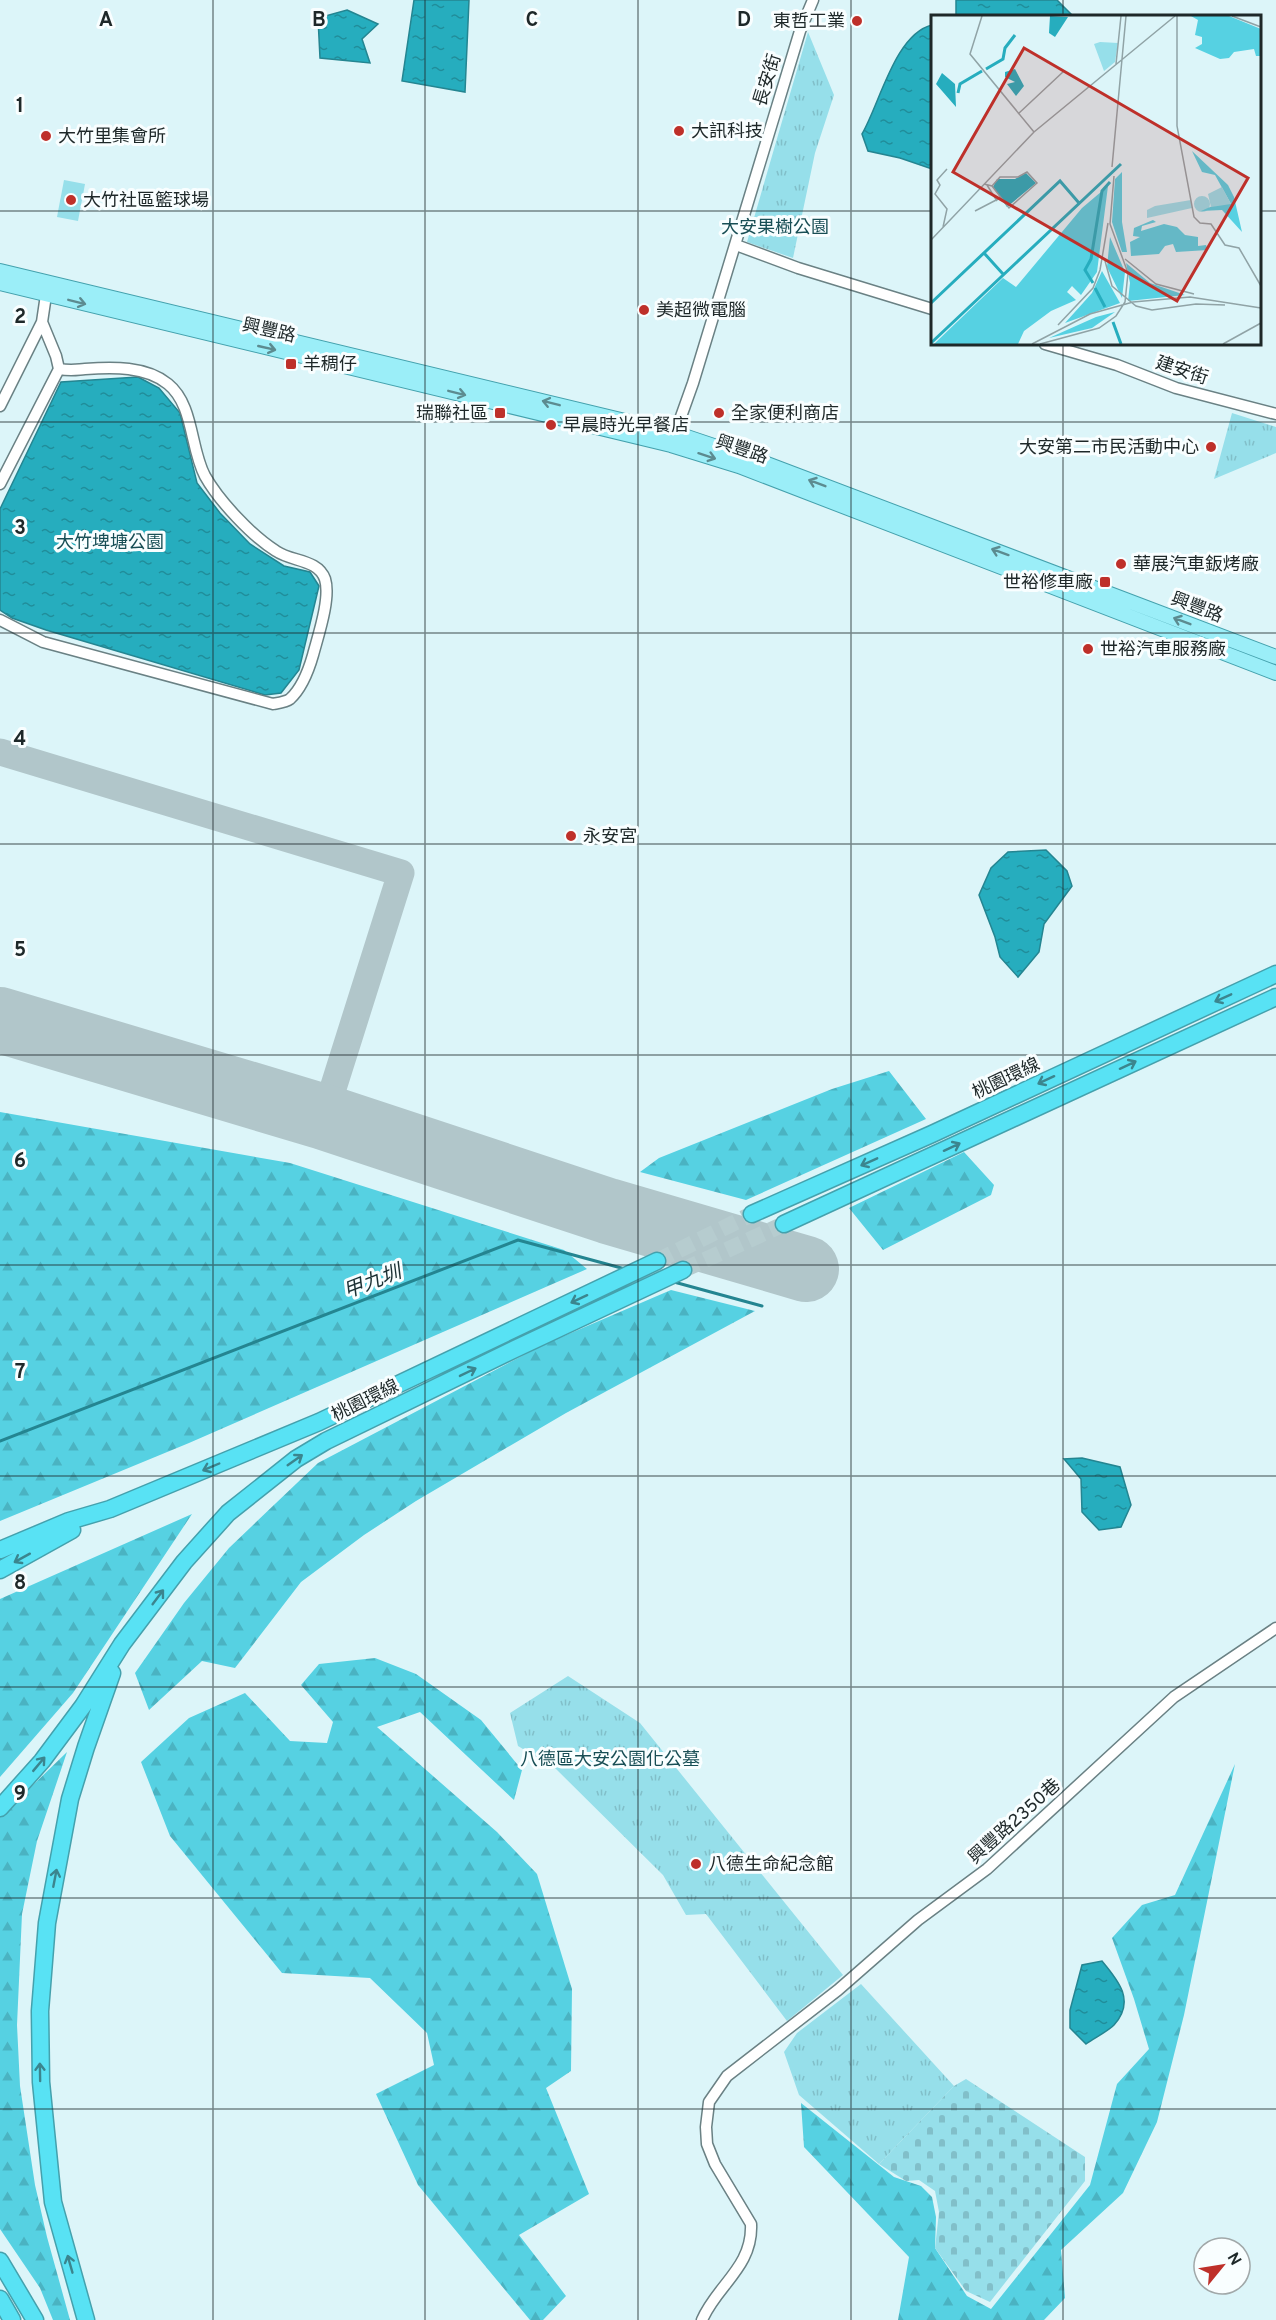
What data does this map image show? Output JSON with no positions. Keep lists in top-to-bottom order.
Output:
{
  "streets": {
    "highway": ["桃園環線"],
    "main road": ["興豐路"],
    "street": ["長安街", "建安街", "興豐路2350巷"]
  },
  "crossings": [
    ["長安街", "興豐路"]
  ],
  "water": ["甲九圳"],
  "parks": ["大安果樹公園", "大竹埤塘公園", "八德區大安公園化公墓"],
  "places": {
    "other": [
      "東哲工業",
      "大訊科技",
      "大竹里集會所",
      "大竹社區籃球場",
      "美超微電腦",
      "全家便利商店",
      "早晨時光早餐店",
      "大安第二市民活動中心",
      "華展汽車鈑烤廠",
      "世裕汽車服務廠",
      "永安宮",
      "八德生命紀念館"
    ],
    "transit": ["羊稠仔", "瑞聯社區", "世裕修車廠"]
  },
  "north": "top right",
  "grid": {
    "columns": [
      "A",
      "B",
      "C",
      "D"
    ],
    "rows": [
      "1",
      "2",
      "3",
      "4",
      "5",
      "6",
      "7",
      "8",
      "9"
    ]
  }
}
